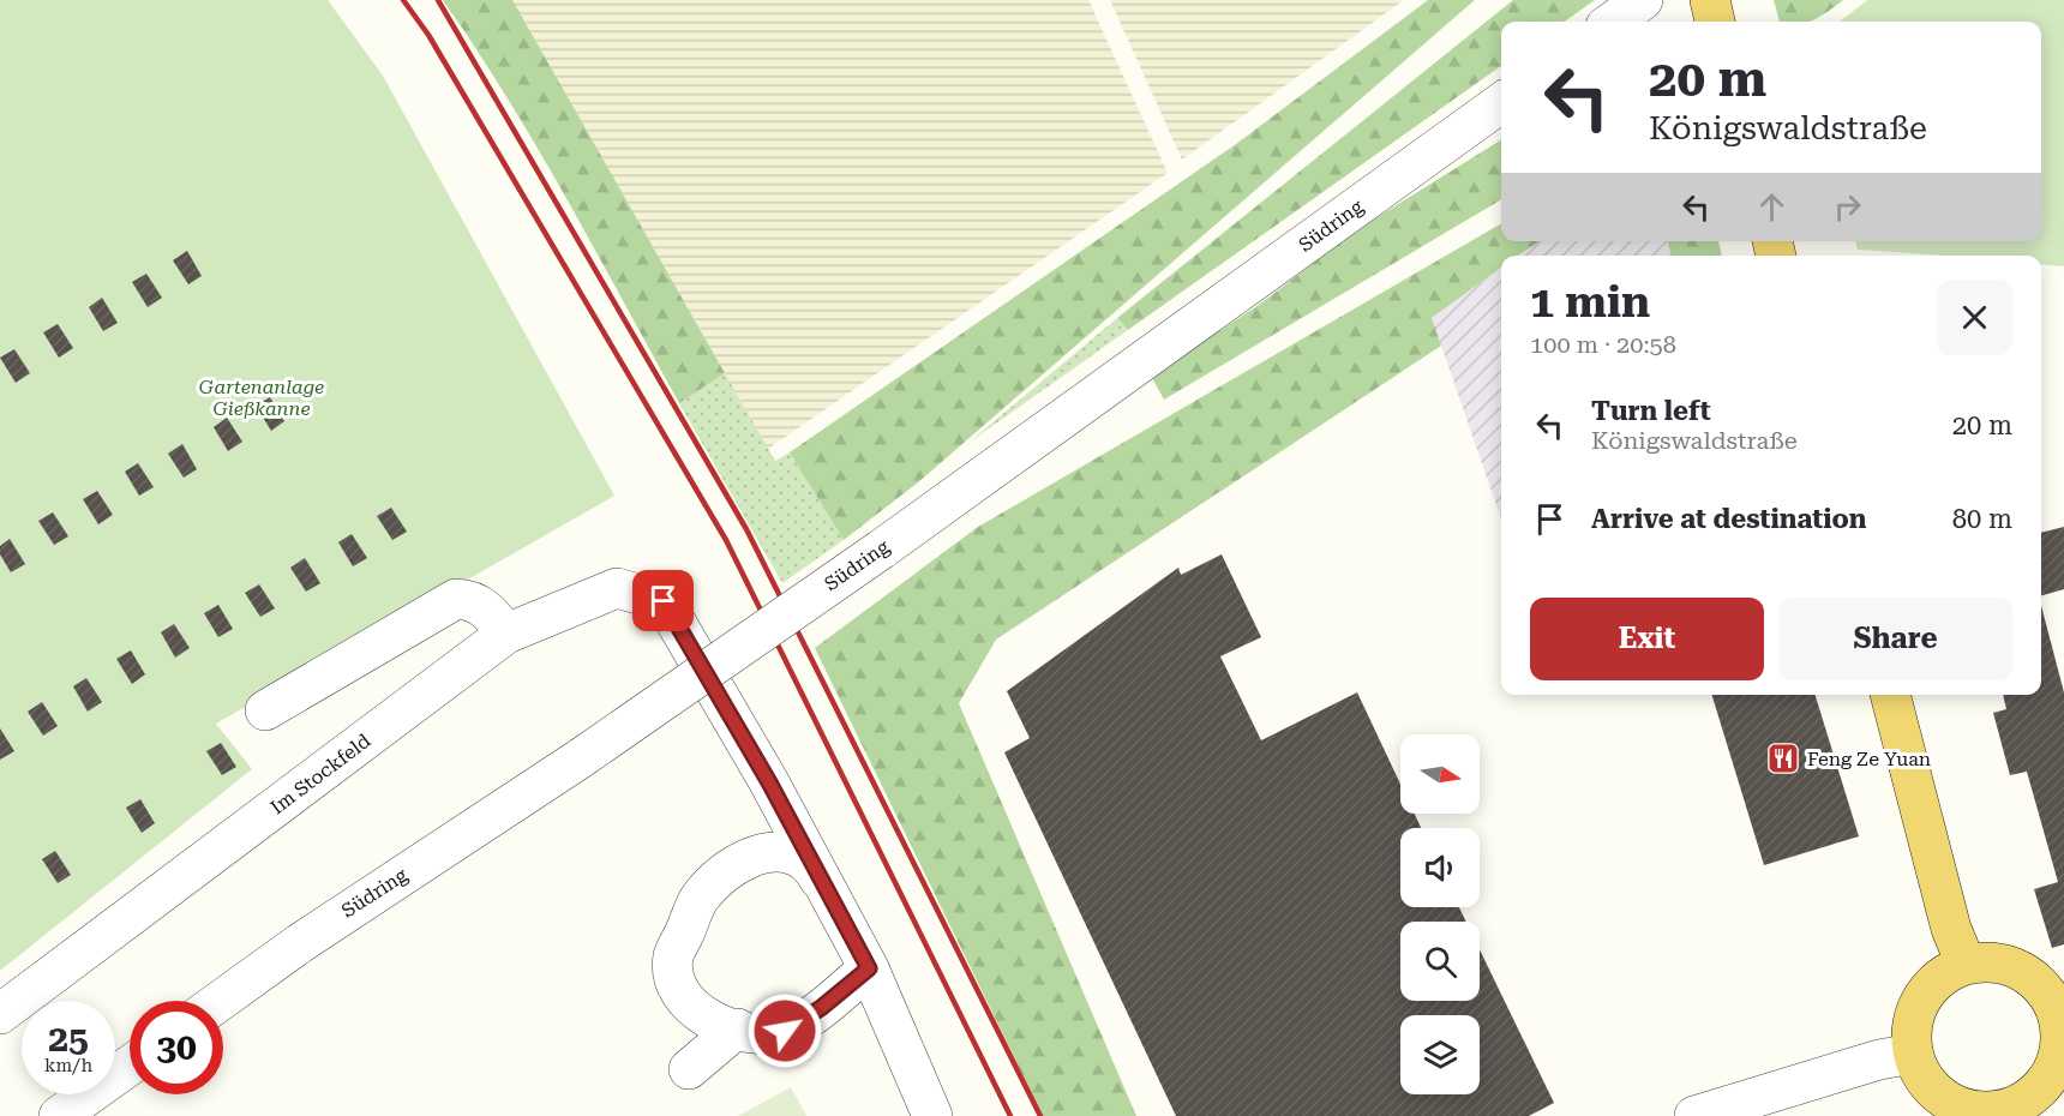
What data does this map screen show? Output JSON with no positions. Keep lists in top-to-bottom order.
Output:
{
  "streets": {
    "street": ["Südring", "Im Stockfeld"]
  },
  "parks": ["Gartenanlage Gießkanne"],
  "places": {
    "restaurant": ["Feng Ze Yuan"]
  },
  "north": "right",
  "page": {
    "turn": ["20 m", "Königswaldstraße"],
    "heading": ["1 min", "100 m · 20:58"],
    "list": [
      {
        "name": "Turn left",
        "note": "Königswaldstraße",
        "value": "20 m"
      },
      {
        "name": "Arrive at destination",
        "value": "80 m"
      }
    ],
    "buttons": ["Exit", "Share"],
    "speed": "25 km/h",
    "limit": "30"
  }
}
